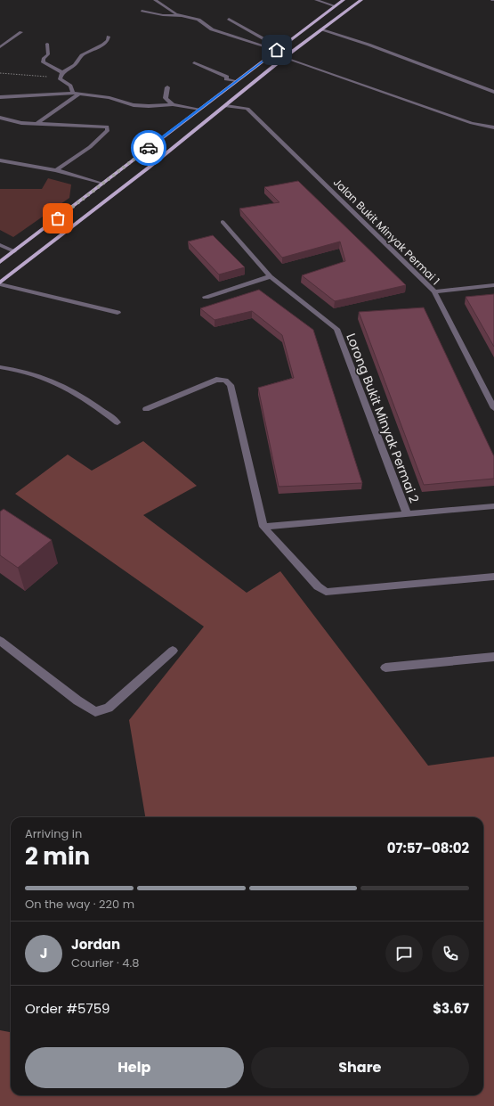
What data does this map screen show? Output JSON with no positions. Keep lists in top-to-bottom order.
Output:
{
  "streets": {
    "street": ["Jalan Bukit Minyak Permai 1", "Lorong Bukit Minyak Permai 2"]
  },
  "page": {
    "heading": ["2 min", "Arriving in", "07:57–08:02"],
    "panel": [
      "Jordan",
      "Courier · 4.8",
      "Order #5759",
      "$3.67"
    ],
    "bar": "On the way · 220 m",
    "round": "J",
    "buttons": ["Help", "Share"]
  }
}
